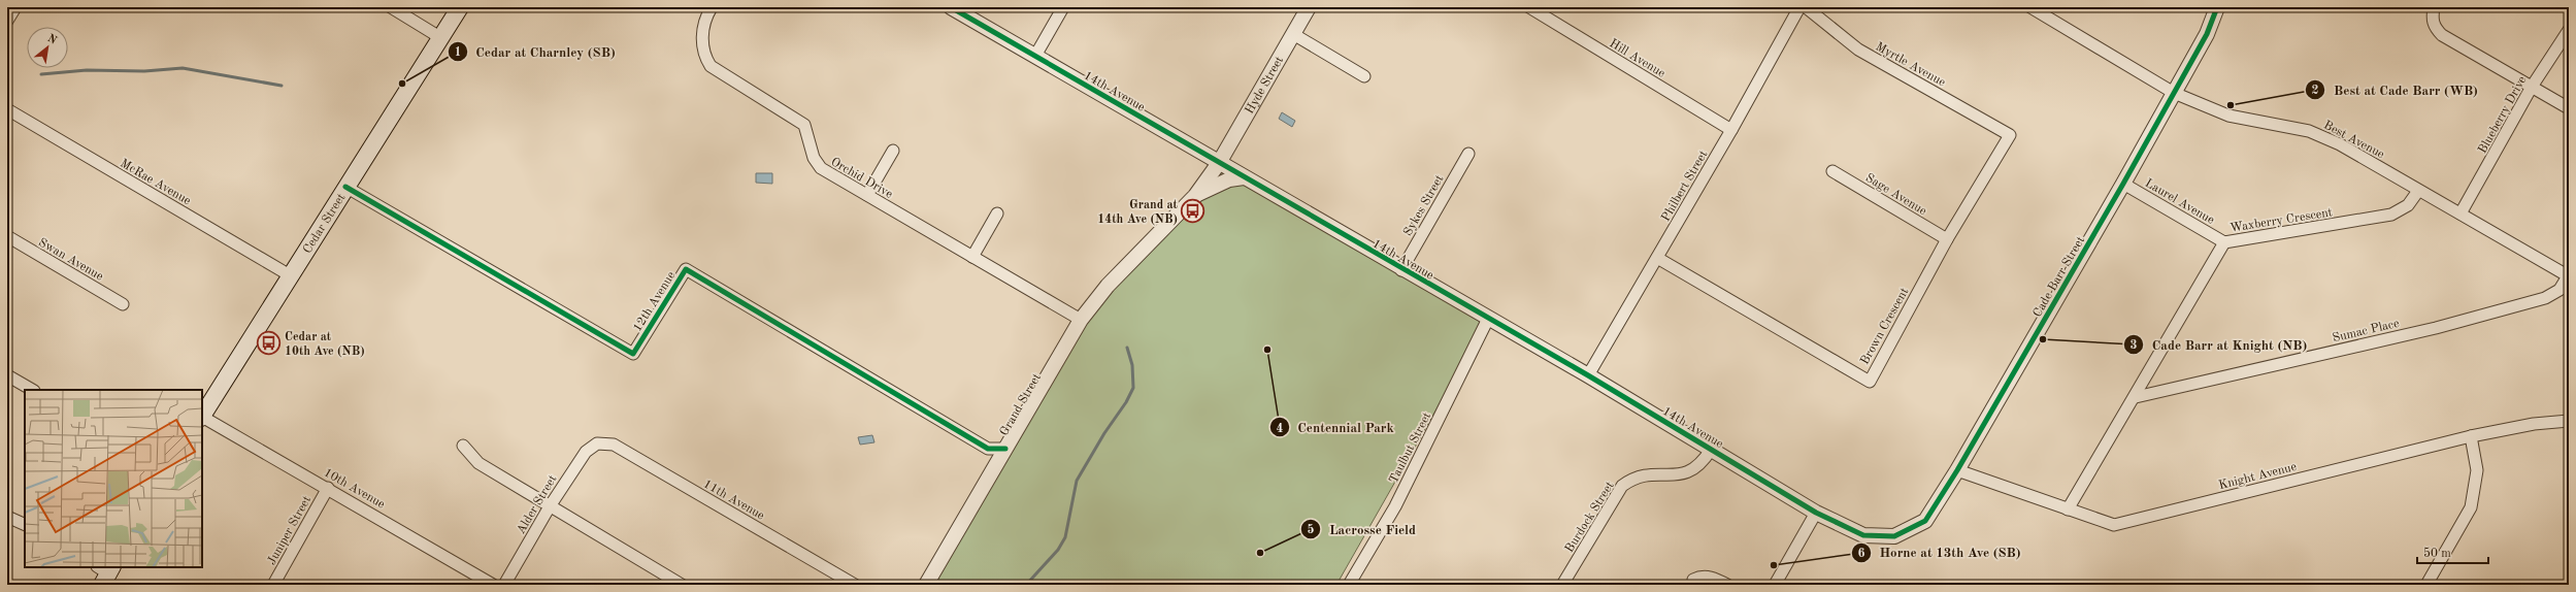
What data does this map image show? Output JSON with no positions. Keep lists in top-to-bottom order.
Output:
{
  "streets": {
    "main road": ["Cedar Street"],
    "street": [
      "Hill Avenue",
      "Myrtle Avenue",
      "Hyde Street",
      "14th Avenue",
      "Blueberry Drive",
      "Best Avenue",
      "Orchid Drive",
      "McRae Avenue",
      "Philbert Street",
      "Sage Avenue",
      "Laurel Avenue",
      "Sykes Street",
      "Waxberry Crescent",
      "Swan Avenue",
      "Cade Barr Street",
      "12th Avenue",
      "Brown Crescent",
      "Sumac Place",
      "Grand Street",
      "Taulbut Street",
      "Knight Avenue",
      "10th Avenue",
      "11th Avenue",
      "Alder Street",
      "Burdock Street",
      "Juniper Street"
    ]
  },
  "crossings": [
    ["Hill Avenue", "Philbert Street"],
    ["Myrtle Avenue", "Brown Crescent"],
    ["Hyde Street", "14th Avenue"],
    ["Hyde Street", "Grand Street"],
    ["14th Avenue", "Philbert Street"],
    ["14th Avenue", "Sykes Street"],
    ["14th Avenue", "Cade Barr Street"],
    ["14th Avenue", "Grand Street"],
    ["14th Avenue", "Taulbut Street"],
    ["14th Avenue", "Burdock Street"],
    ["Blueberry Drive", "Best Avenue"],
    ["Best Avenue", "Waxberry Crescent"],
    ["Best Avenue", "Cade Barr Street"],
    ["Best Avenue", "Sumac Place"],
    ["Orchid Drive", "Grand Street"],
    ["McRae Avenue", "Cedar Street"],
    ["Philbert Street", "Brown Crescent"],
    ["Sage Avenue", "Brown Crescent"],
    ["Laurel Avenue", "Waxberry Crescent"],
    ["Laurel Avenue", "Cade Barr Street"],
    ["Waxberry Crescent", "Sumac Place"],
    ["Waxberry Crescent", "Knight Avenue"],
    ["Cedar Street", "12th Avenue"],
    ["Cade Barr Street", "Knight Avenue"],
    ["12th Avenue", "Grand Street"],
    ["10th Avenue", "Juniper Street"],
    ["11th Avenue", "Alder Street"]
  ],
  "places": {
    "other": [
      "Cedar at Charnley (SB)",
      "Best at Cade Barr (WB)",
      "Cade Barr at Knight (NB)",
      "Centennial Park",
      "Lacrosse Field",
      "Horne at 13th Ave (SB)"
    ],
    "bus stop": ["Grand at 14th Ave (NB)", "Cedar at 10th Ave (NB)"]
  },
  "scale_bar": "50 m",
  "north": "top right"
}
